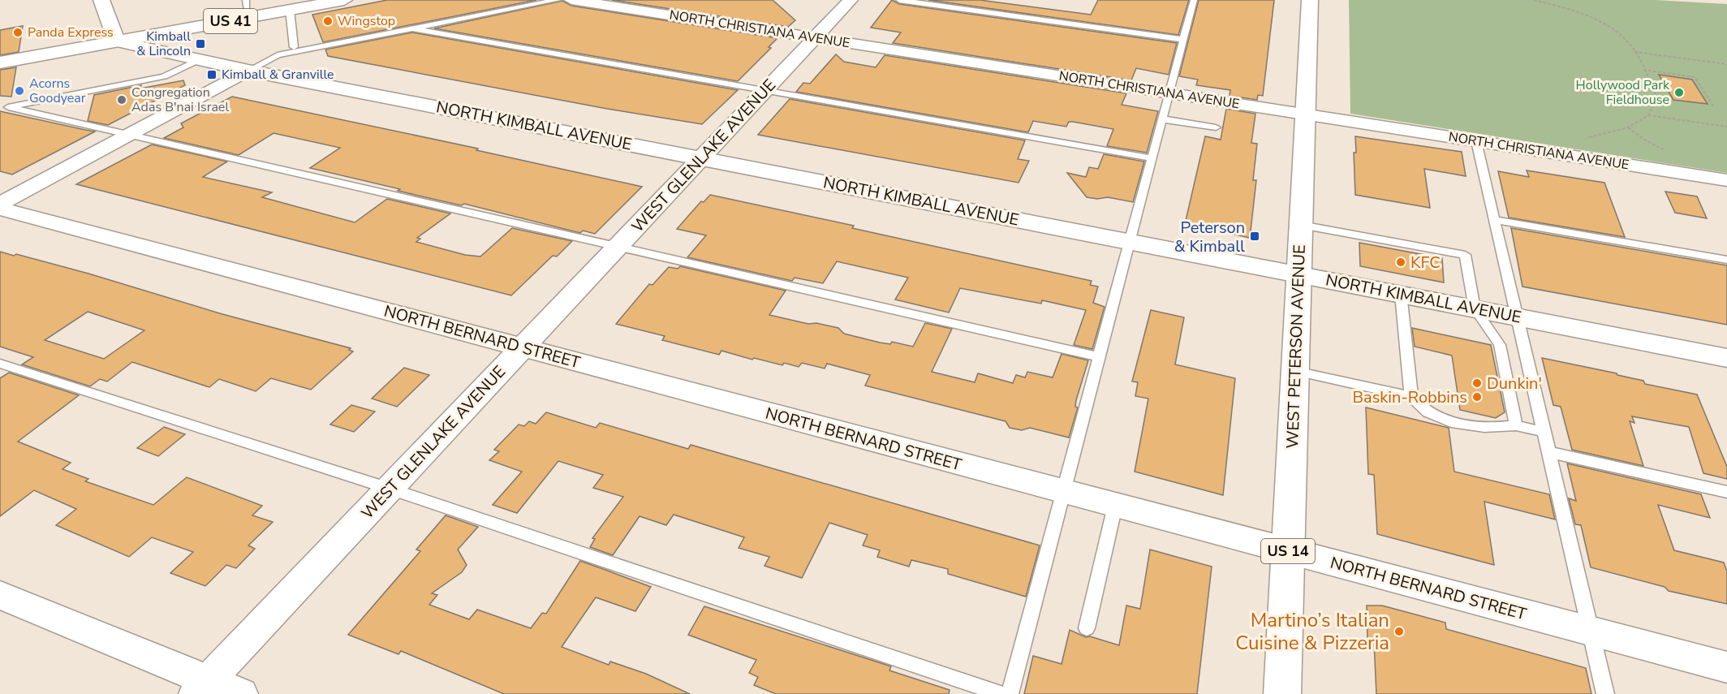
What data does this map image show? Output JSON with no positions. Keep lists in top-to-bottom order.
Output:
{
  "streets": {
    "main road": [
      "US 41",
      "NORTH KIMBALL AVENUE",
      "WEST PETERSON AVENUE",
      "US 14"
    ],
    "street": ["NORTH CHRISTIANA AVENUE", "WEST GLENLAKE AVENUE", "NORTH BERNARD STREET"]
  },
  "crossings": [
    ["US 41", "NORTH KIMBALL AVENUE"],
    ["NORTH CHRISTIANA AVENUE", "WEST GLENLAKE AVENUE"],
    ["NORTH CHRISTIANA AVENUE", "WEST PETERSON AVENUE"],
    ["NORTH KIMBALL AVENUE", "WEST GLENLAKE AVENUE"],
    ["NORTH KIMBALL AVENUE", "WEST PETERSON AVENUE"],
    ["WEST GLENLAKE AVENUE", "NORTH BERNARD STREET"],
    ["NORTH BERNARD STREET", "WEST PETERSON AVENUE"]
  ],
  "places": {
    "other": [
      "Wingstop",
      "Panda Express",
      "Acorns Goodyear",
      "Hollywood Park Fieldhouse",
      "Congregation Adas B'nai Israel",
      "KFC",
      "Dunkin'",
      "Baskin-Robbins",
      "Martino’s Italian Cuisine & Pizzeria"
    ],
    "transit": ["Kimball & Lincoln", "Kimball & Granville", "Peterson & Kimball"]
  }
}
